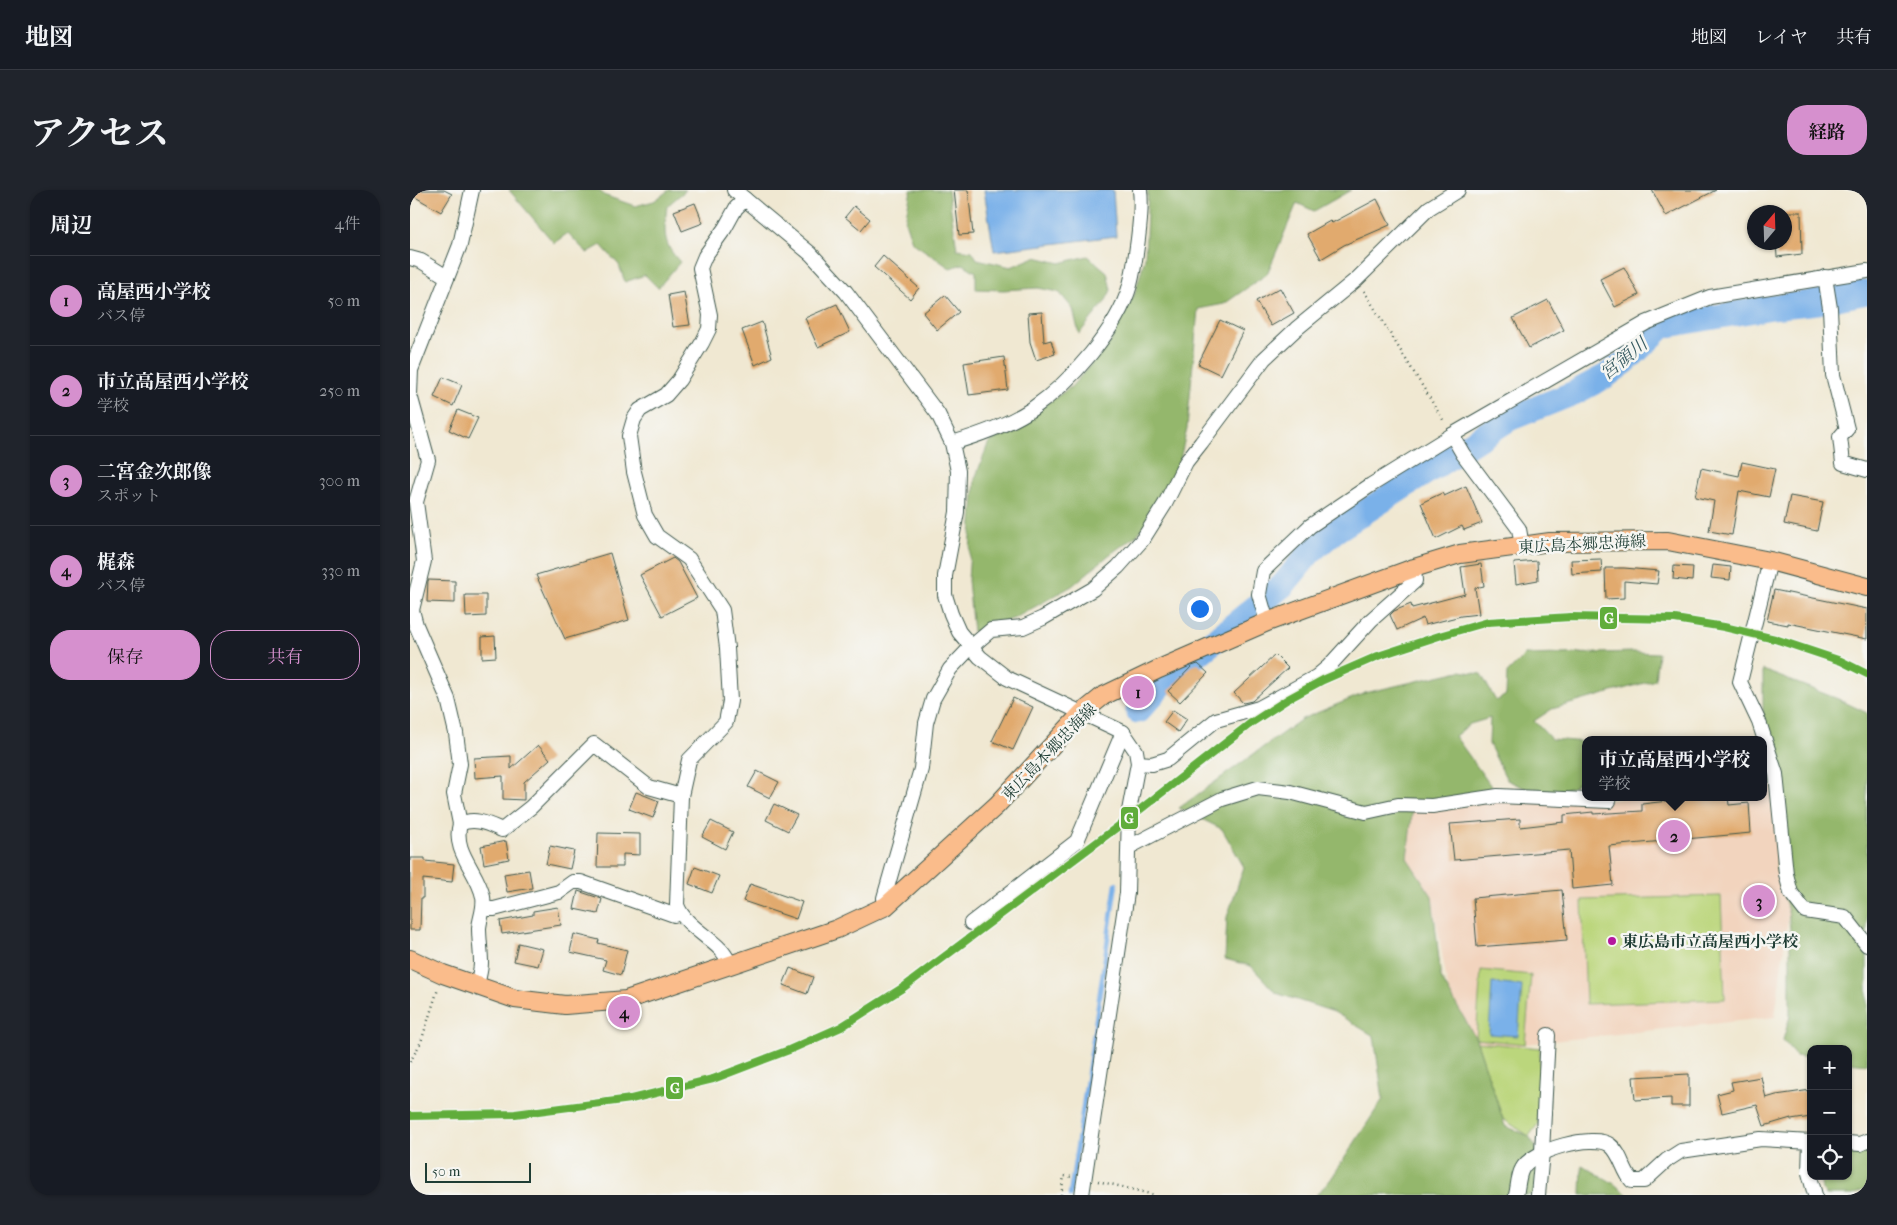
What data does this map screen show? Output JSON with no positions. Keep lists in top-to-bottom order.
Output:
{
  "streets": {
    "main road": ["東広島本郷忠海線"]
  },
  "water": ["宮領川"],
  "places": ["東広島市立高屋西小学校"],
  "lines": ["transit line G"],
  "scale_bar": "50 m",
  "north": "top",
  "page": {
    "header": "地図",
    "nav": ["地図", "レイヤ", "共有"],
    "title": "アクセス",
    "buttons": [
      "経路",
      ["保存", "共有"]
    ],
    "heading": ["周辺", "4件"],
    "list": [
      {
        "mark": "1",
        "name": "高屋西小学校",
        "note": "バス停",
        "value": "50 m"
      },
      {
        "mark": "2",
        "name": "市立高屋西小学校",
        "note": "学校",
        "value": "250 m"
      },
      {
        "mark": "3",
        "name": "二宮金次郎像",
        "note": "スポット",
        "value": "300 m"
      },
      {
        "mark": "4",
        "name": "梶森",
        "note": "バス停",
        "value": "330 m"
      }
    ],
    "pins": [
      "1",
      "2",
      "3",
      "4"
    ],
    "popup": ["市立高屋西小学校", "学校"],
    "map_buttons": ["+", "−"],
    "scale": "50 m"
  }
}
